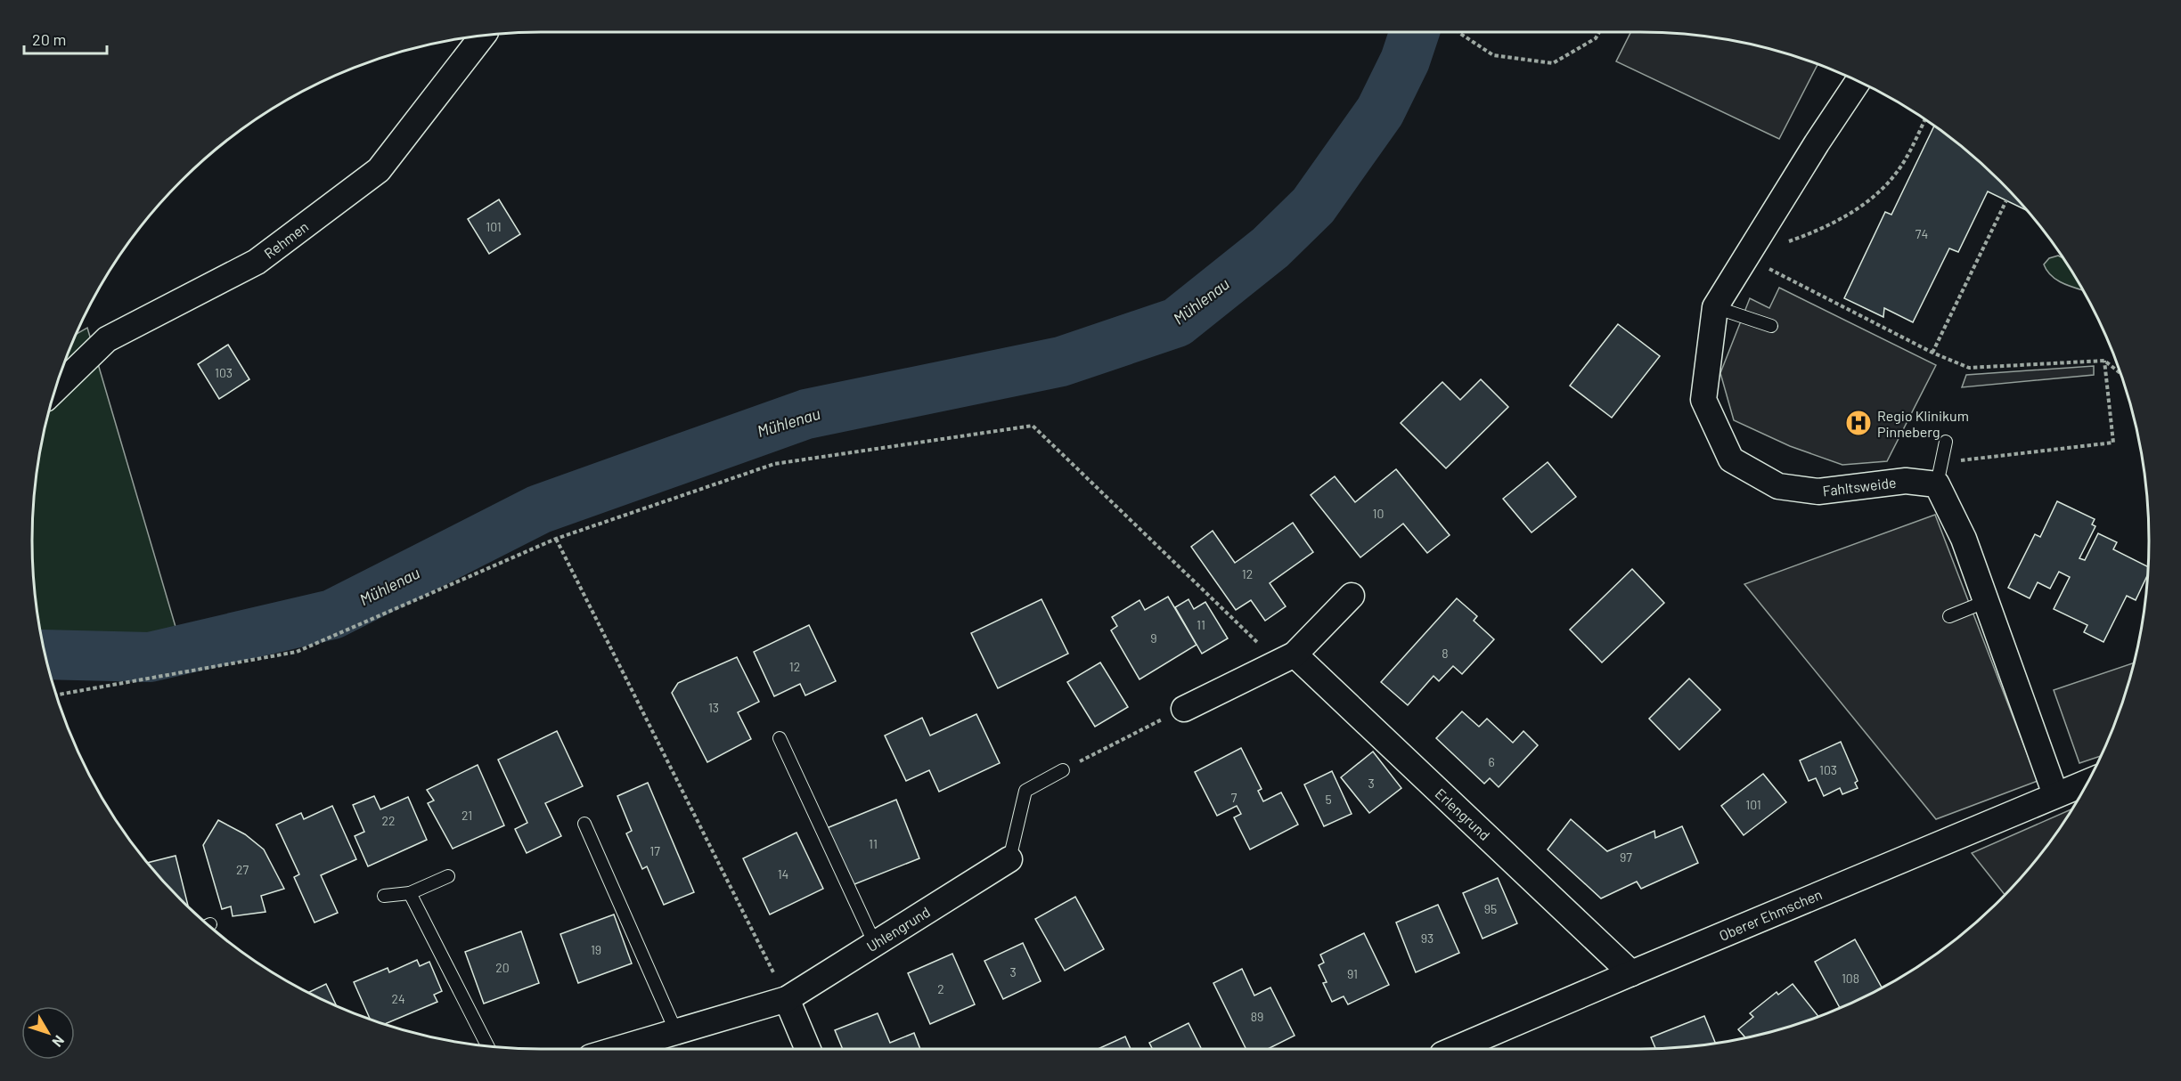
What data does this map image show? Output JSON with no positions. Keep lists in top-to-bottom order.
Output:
{
  "streets": {
    "street": [
      "Rehmen",
      "Fahltsweide",
      "Erlengrund",
      "Oberer Ehmschen",
      "Uhlengrund"
    ]
  },
  "crossings": [
    ["Erlengrund", "Oberer Ehmschen"]
  ],
  "water": ["Mühlenau"],
  "places": {
    "hospital": ["Regio Klinikum Pinneberg"]
  },
  "house_numbers": [
    "101",
    "74",
    "103",
    "10",
    "12",
    "11",
    "9",
    "8",
    "12",
    "13",
    "6",
    "103",
    "3",
    "7",
    "5",
    "101",
    "21",
    "22",
    "11",
    "17",
    "97",
    "27",
    "14",
    "95",
    "93",
    "19",
    "20",
    "3",
    "91",
    "108",
    "2",
    "24",
    "89"
  ],
  "scale_bar": "20 m",
  "north": "bottom right"
}
